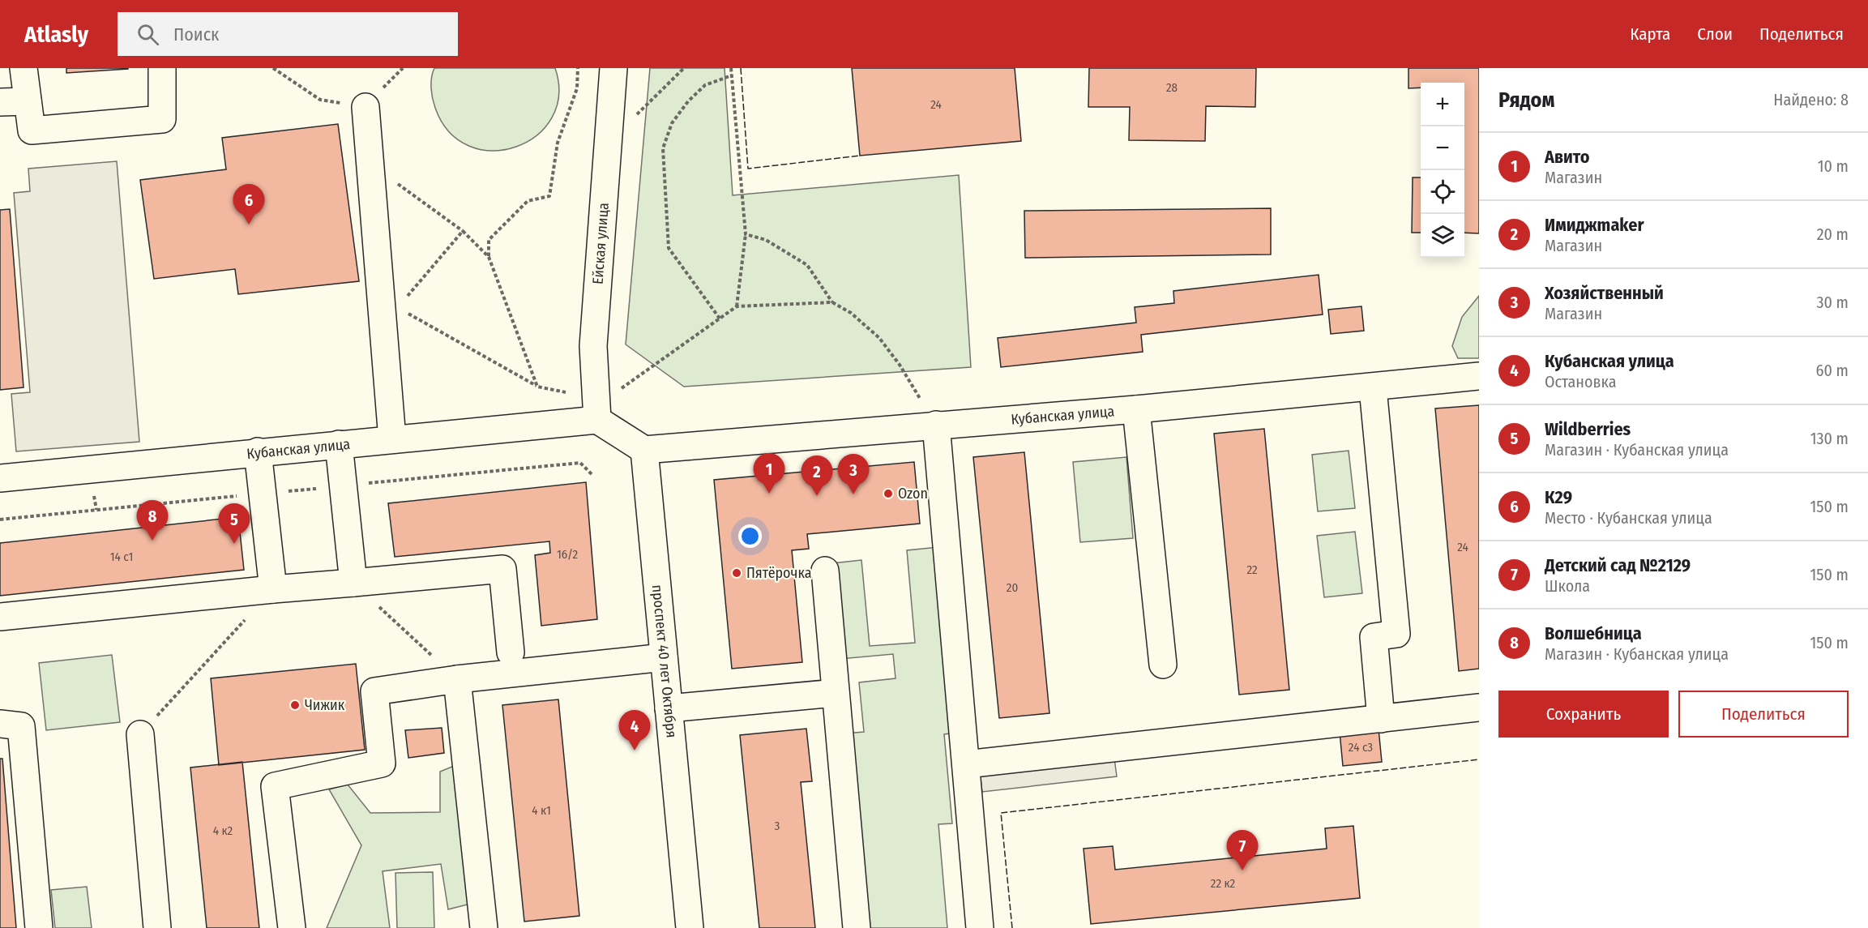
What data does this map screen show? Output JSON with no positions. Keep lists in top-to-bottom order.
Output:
{
  "streets": {
    "street": ["Ейская улица", "Кубанская улица", "проспект 40 лет Октября"]
  },
  "crossings": [
    ["Ейская улица", "Кубанская улица"],
    ["Кубанская улица", "проспект 40 лет Октября"]
  ],
  "places": ["Ozon", "Пятёрочка", "Чижик"],
  "house_numbers": [
    "28",
    "24",
    "24",
    "16/2",
    "14 с1",
    "22",
    "20",
    "24 с3",
    "4 к1",
    "3",
    "4 к2",
    "22 к2"
  ],
  "page": {
    "header": "Atlasly",
    "search": "Поиск",
    "nav": ["Карта", "Слои", "Поделиться"],
    "heading": ["Рядом", "Найдено: 8"],
    "map_buttons": ["+", "−"],
    "list": [
      {
        "mark": "1",
        "name": "Авито",
        "note": "Магазин",
        "value": "10 m"
      },
      {
        "mark": "2",
        "name": "Имиджmaker",
        "note": "Магазин",
        "value": "20 m"
      },
      {
        "mark": "3",
        "name": "Хозяйственный",
        "note": "Магазин",
        "value": "30 m"
      },
      {
        "mark": "4",
        "name": "Кубанская улица",
        "note": "Остановка",
        "value": "60 m"
      },
      {
        "mark": "5",
        "name": "Wildberries",
        "note": "Магазин · Кубанская улица",
        "value": "130 m"
      },
      {
        "mark": "6",
        "name": "К29",
        "note": "Место · Кубанская улица",
        "value": "150 m"
      },
      {
        "mark": "7",
        "name": "Детский сад №2129",
        "note": "Школа",
        "value": "150 m"
      },
      {
        "mark": "8",
        "name": "Волшебница",
        "note": "Магазин · Кубанская улица",
        "value": "150 m"
      }
    ],
    "pins": [
      "6",
      "1",
      "3",
      "2",
      "8",
      "5",
      "4",
      "7"
    ],
    "buttons": ["Сохранить", "Поделиться"]
  }
}
